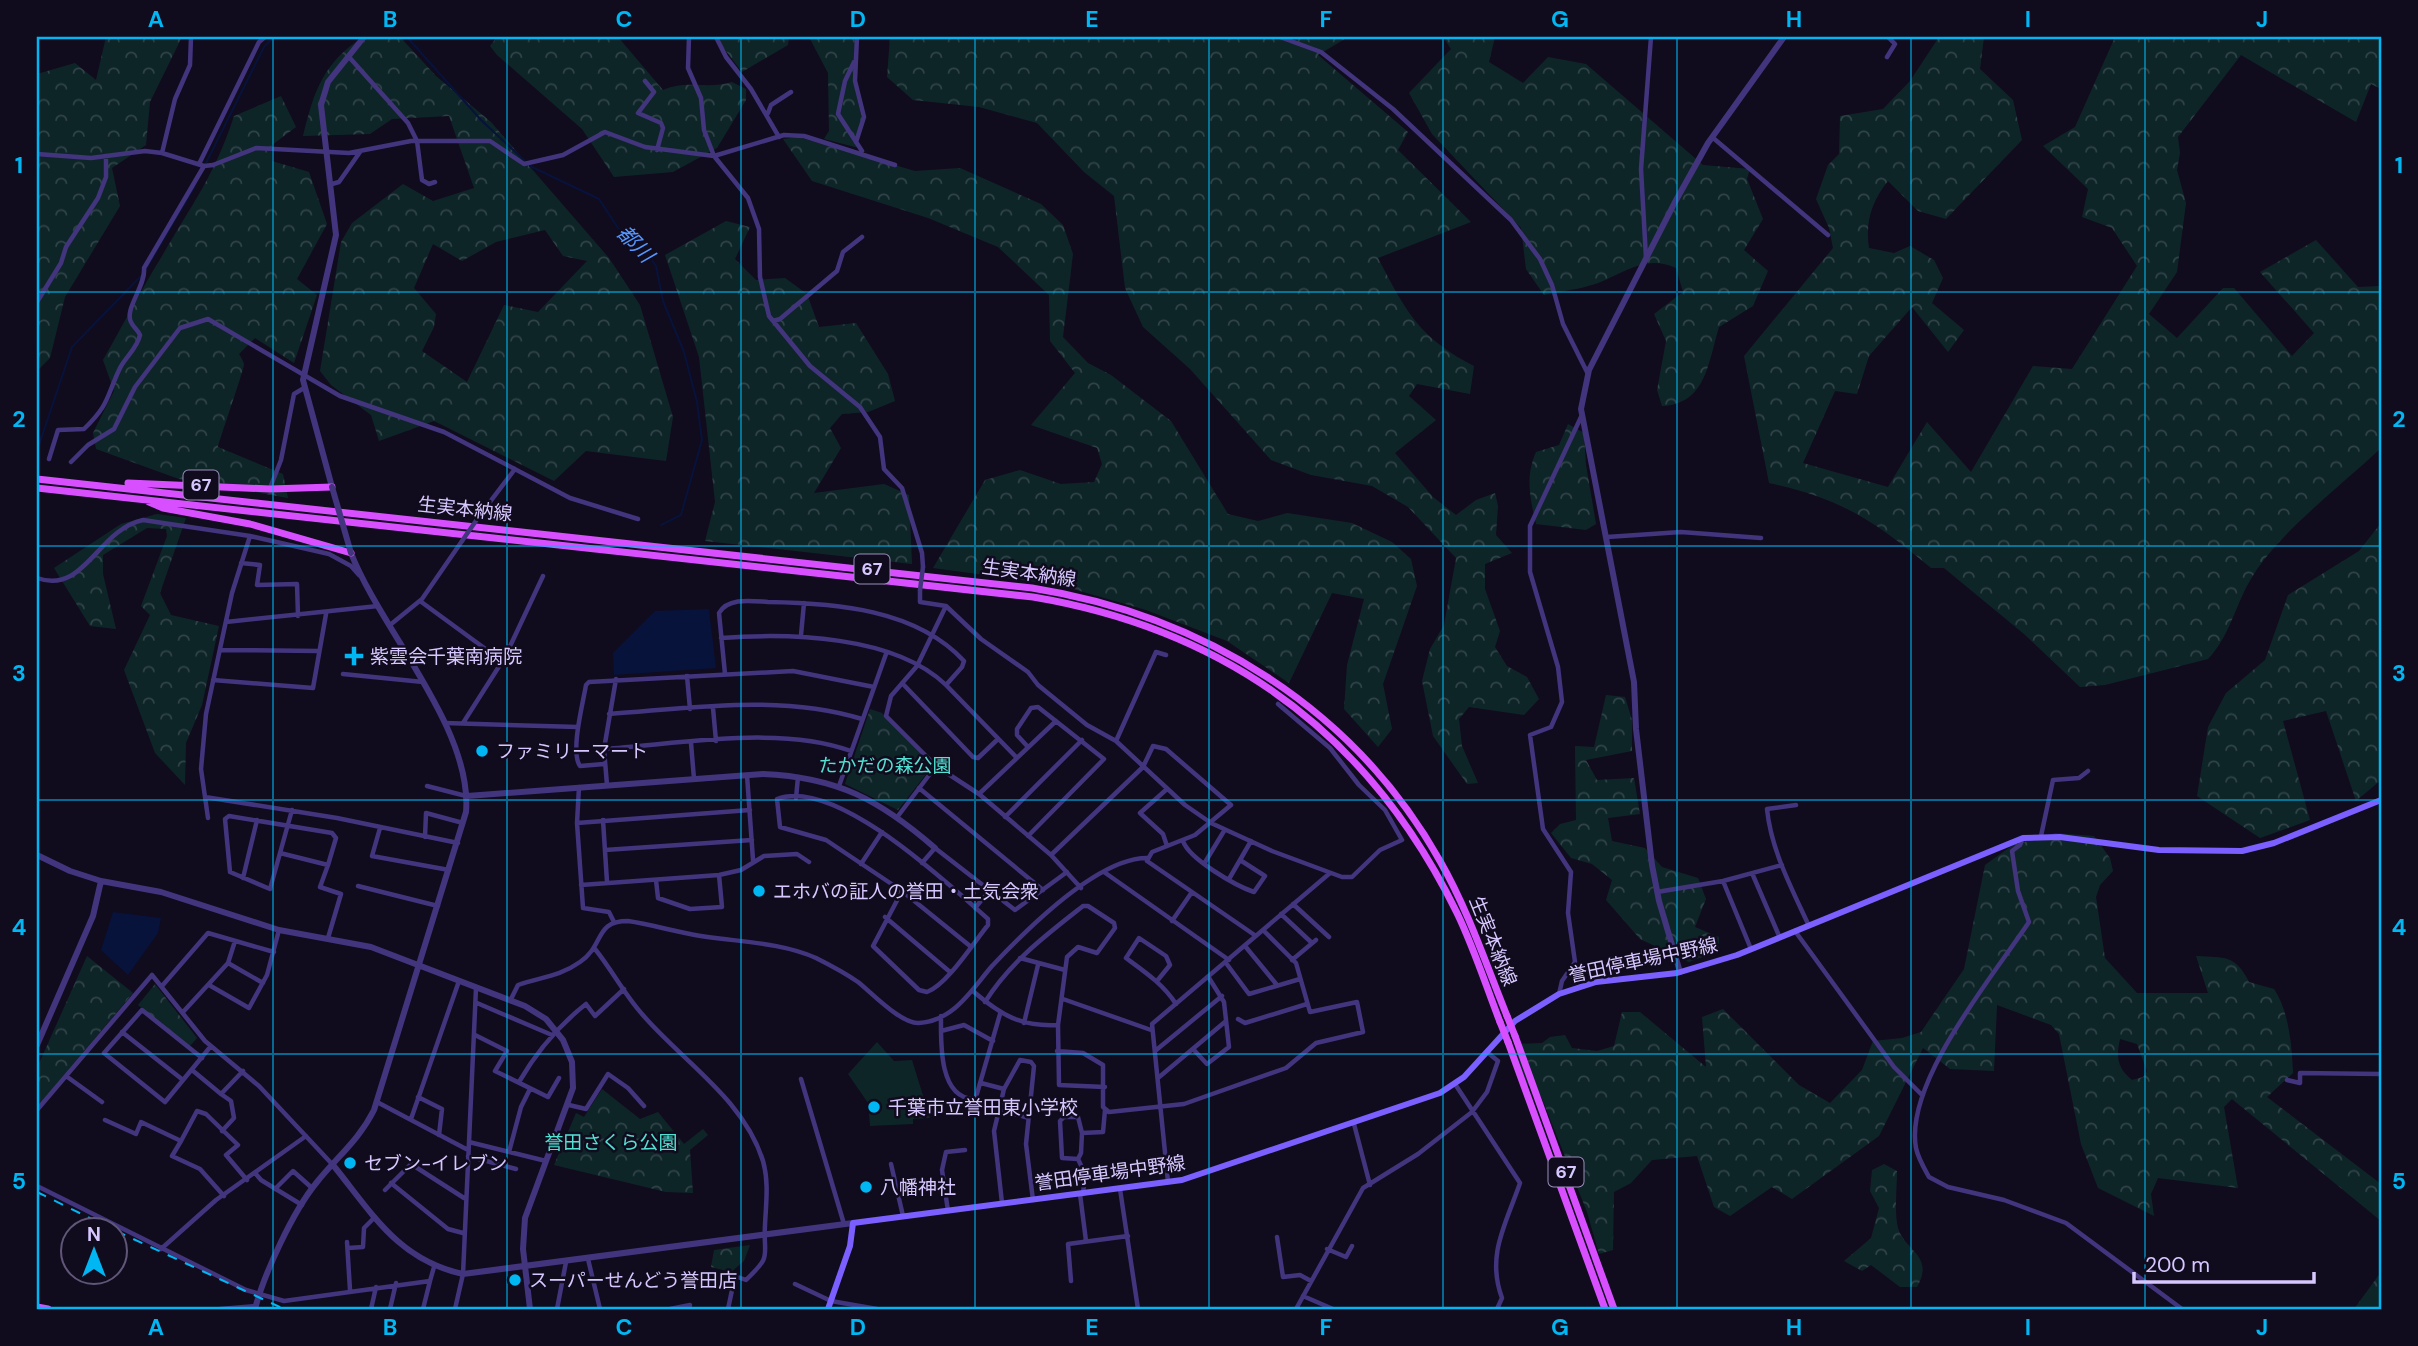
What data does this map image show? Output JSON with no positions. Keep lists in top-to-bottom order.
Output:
{
  "streets": {
    "main road": ["67", "生実本納線", "誉田停車場中野線"]
  },
  "crossings": [
    ["67", "生実本納線"]
  ],
  "water": ["都川"],
  "parks": ["たかだの森公園", "誉田さくら公園"],
  "places": {
    "health": ["紫雲会千葉南病院"],
    "other": [
      "ファミリーマート",
      "エホバの証人の誉田・土気会衆",
      "千葉市立誉田東小学校",
      "セブン-イレブン",
      "八幡神社",
      "スーパーせんどう誉田店"
    ]
  },
  "scale_bar": "200 m",
  "north": "top",
  "grid": {
    "columns": [
      "A",
      "B",
      "C",
      "D",
      "E",
      "F",
      "G",
      "H",
      "I",
      "J"
    ],
    "rows": [
      "1",
      "2",
      "3",
      "4",
      "5"
    ]
  }
}
